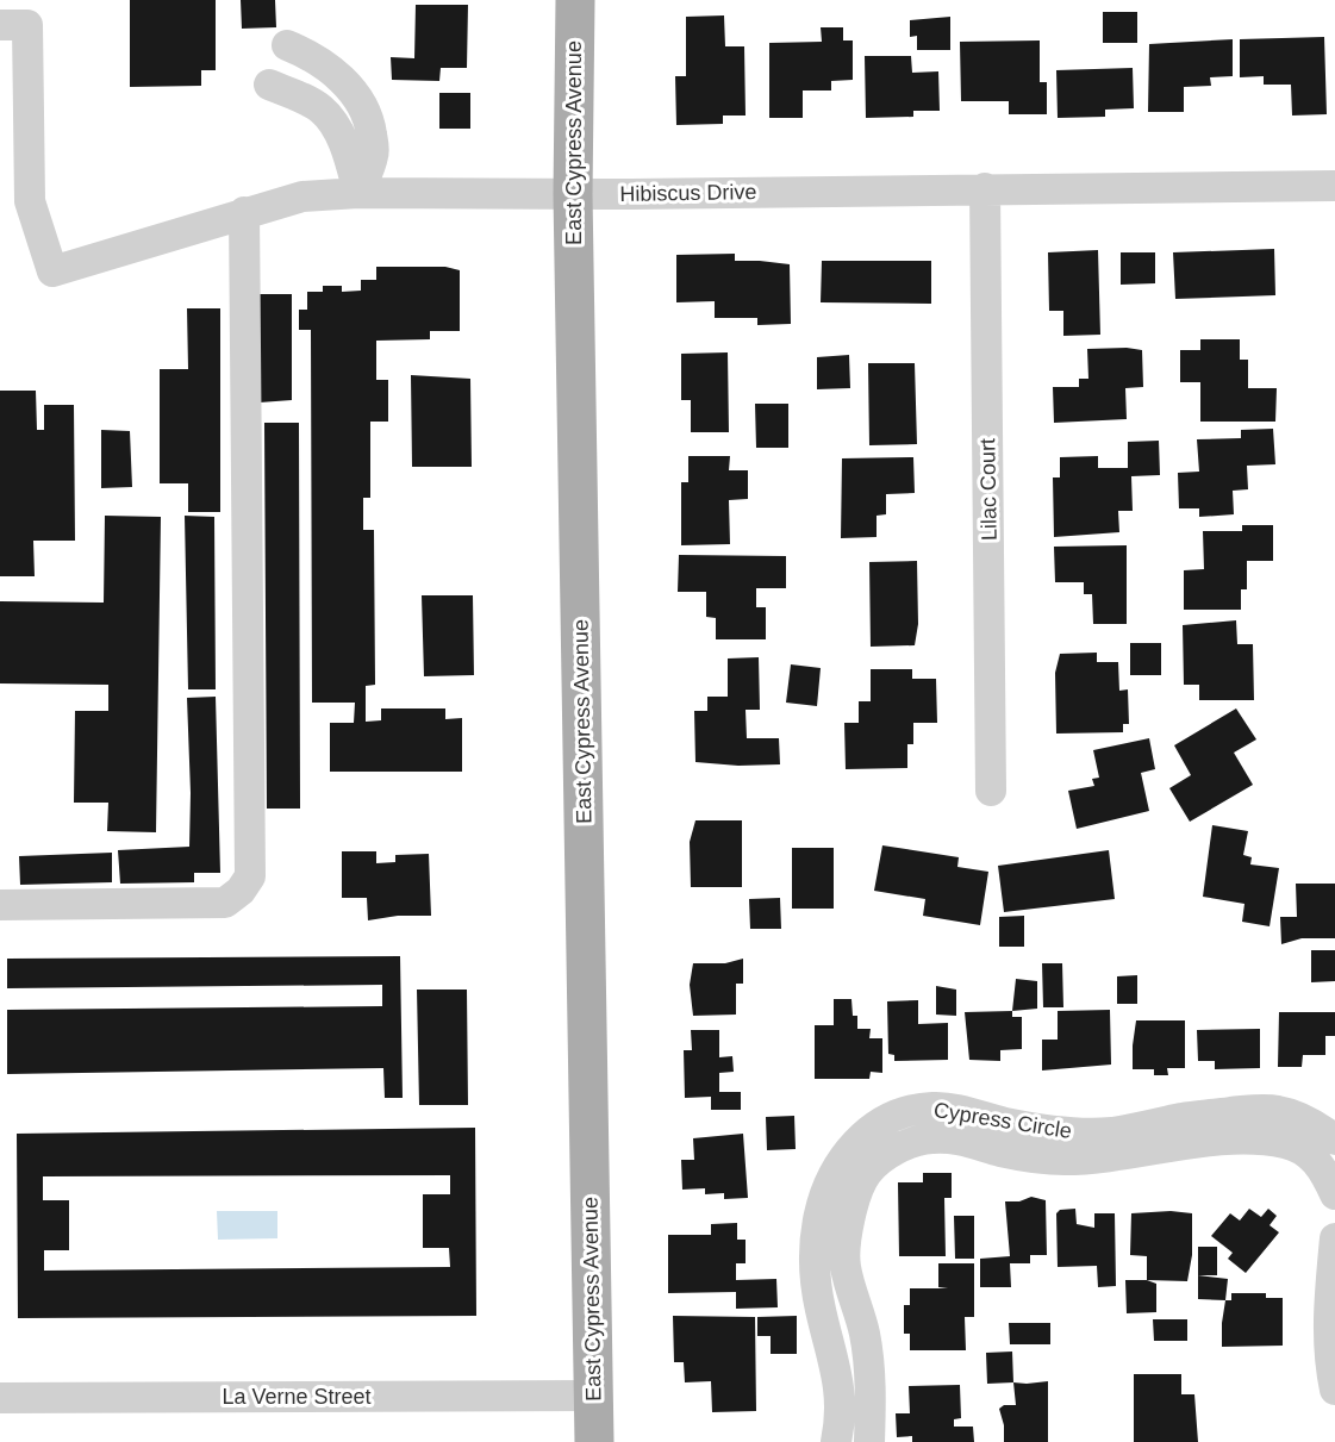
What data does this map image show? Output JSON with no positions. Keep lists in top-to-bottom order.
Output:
{
  "streets": {
    "main road": ["East Cypress Avenue"],
    "street": [
      "Hibiscus Drive",
      "Lilac Court",
      "Cypress Circle",
      "La Verne Street"
    ]
  },
  "crossings": [
    ["East Cypress Avenue", "Hibiscus Drive"],
    ["East Cypress Avenue", "La Verne Street"],
    ["Hibiscus Drive", "Lilac Court"]
  ]
}
